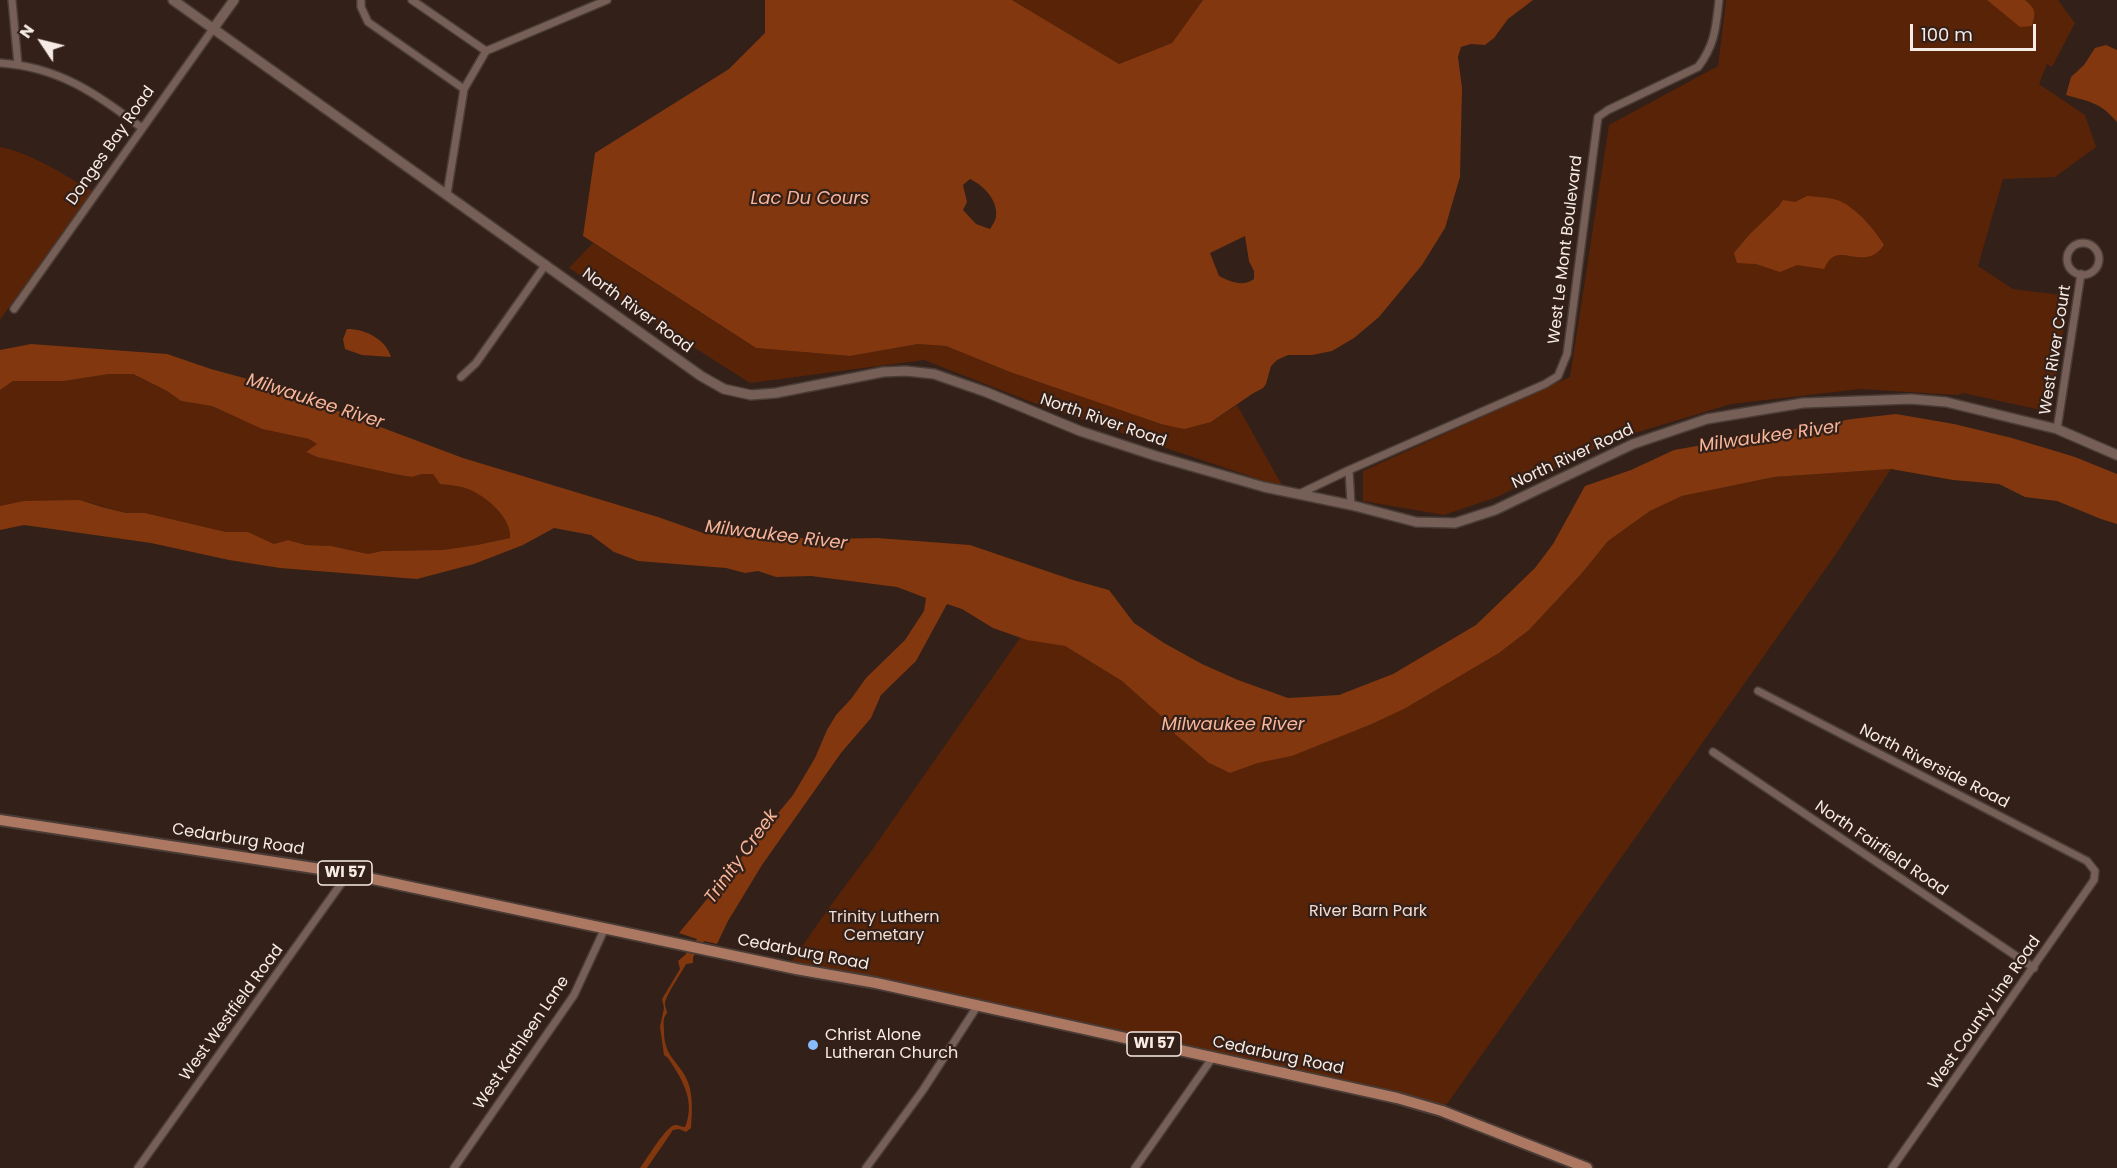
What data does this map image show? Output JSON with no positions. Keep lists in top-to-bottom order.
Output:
{
  "streets": {
    "main road": ["Cedarburg Road", "WI 57"],
    "street": [
      "Donges Bay Road",
      "West Le Mont Boulevard",
      "North River Road",
      "West River Court",
      "North Riverside Road",
      "North Fairfield Road",
      "West Westfield Road",
      "West County Line Road",
      "West Kathleen Lane"
    ]
  },
  "crossings": [
    ["Donges Bay Road", "North River Road"],
    ["West Le Mont Boulevard", "North River Road"],
    ["North River Road", "West River Court"],
    ["North Riverside Road", "West County Line Road"],
    ["Cedarburg Road", "West Westfield Road"],
    ["Cedarburg Road", "West Kathleen Lane"],
    ["North Fairfield Road", "West County Line Road"]
  ],
  "water": ["Lac Du Cours", "Milwaukee River", "Trinity Creek"],
  "parks": ["River Barn Park", "Trinity Luthern Cemetary"],
  "places": ["Christ Alone Lutheran Church"],
  "scale_bar": "100 m",
  "north": "top left"
}
